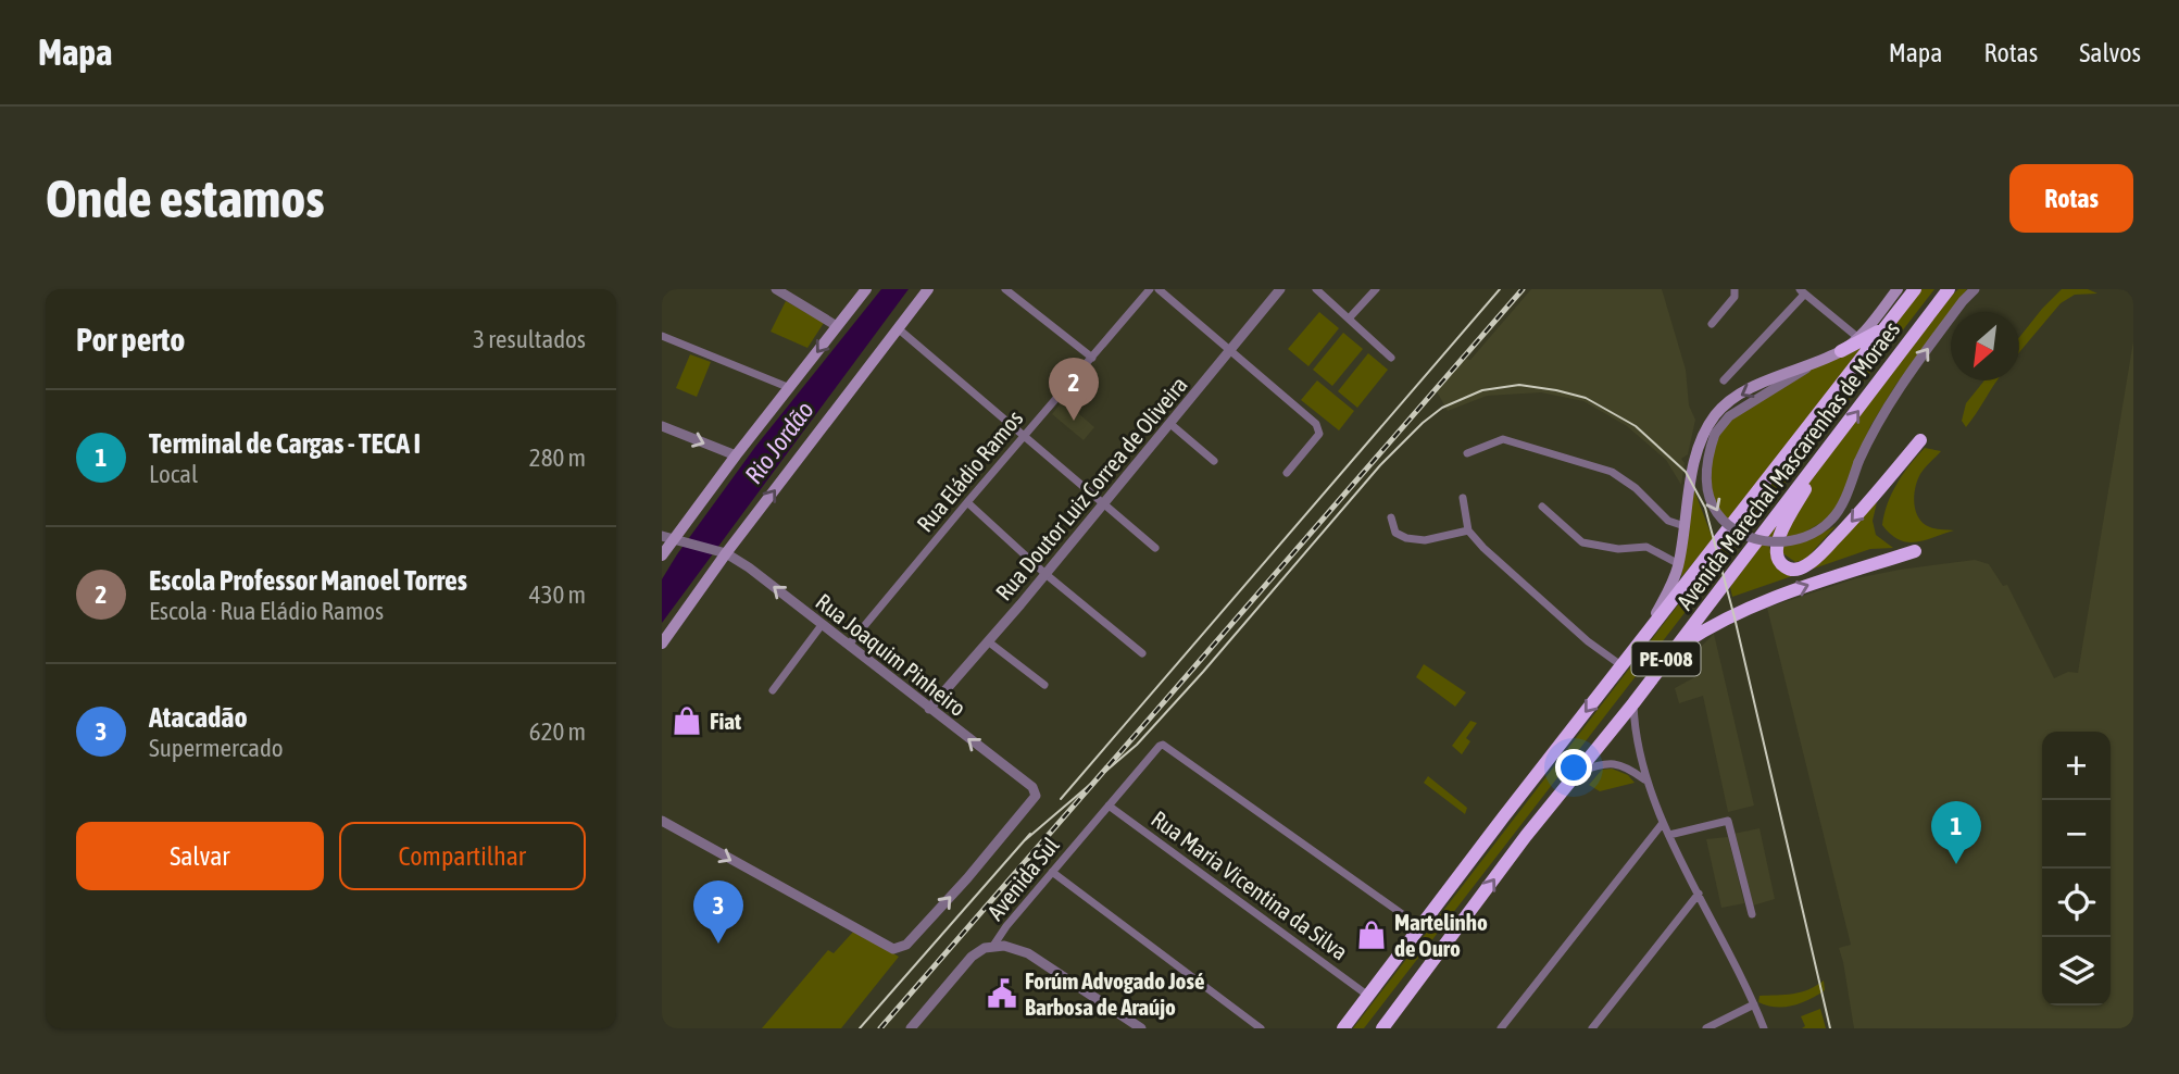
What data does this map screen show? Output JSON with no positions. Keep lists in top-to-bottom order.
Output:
{
  "streets": {
    "highway": ["Avenida Marechal Mascarenhas de Moraes", "PE-008"],
    "street": [
      "Rua Eládio Ramos",
      "Rua Doutor Luiz Correa de Oliveira",
      "Rua Joaquim Pinheiro",
      "Avenida Sul",
      "Rua Maria Vicentina da Silva"
    ]
  },
  "crossings": [
    ["Avenida Marechal Mascarenhas de Moraes", "Avenida Sul"],
    ["Avenida Marechal Mascarenhas de Moraes", "Rua Maria Vicentina da Silva"],
    ["Rua Eládio Ramos", "Rua Joaquim Pinheiro"],
    ["Rua Doutor Luiz Correa de Oliveira", "Rua Joaquim Pinheiro"],
    ["Rua Joaquim Pinheiro", "Avenida Sul"],
    ["Avenida Sul", "Rua Maria Vicentina da Silva"]
  ],
  "one_way": ["Rua Joaquim Pinheiro"],
  "water": ["Rio Jordão"],
  "places": {
    "shop": ["Fiat", "Martelinho de Ouro"],
    "public building": ["Forúm Advogado José Barbosa de Araújo"]
  },
  "north": "bottom left",
  "page": {
    "header": "Mapa",
    "nav": ["Mapa", "Rotas", "Salvos"],
    "buttons": [
      "Rotas",
      ["Salvar", "Compartilhar"]
    ],
    "title": "Onde estamos",
    "heading": ["Por perto", "3 resultados"],
    "pins": ["2", "1", "3"],
    "list": [
      {
        "mark": "1",
        "name": "Terminal de Cargas - TECA I",
        "note": "Local",
        "value": "280 m"
      },
      {
        "mark": "2",
        "name": "Escola Professor Manoel Torres",
        "note": "Escola · Rua Eládio Ramos",
        "value": "430 m"
      },
      {
        "mark": "3",
        "name": "Atacadão",
        "note": "Supermercado",
        "value": "620 m"
      }
    ],
    "map_buttons": ["+", "−"]
  }
}
